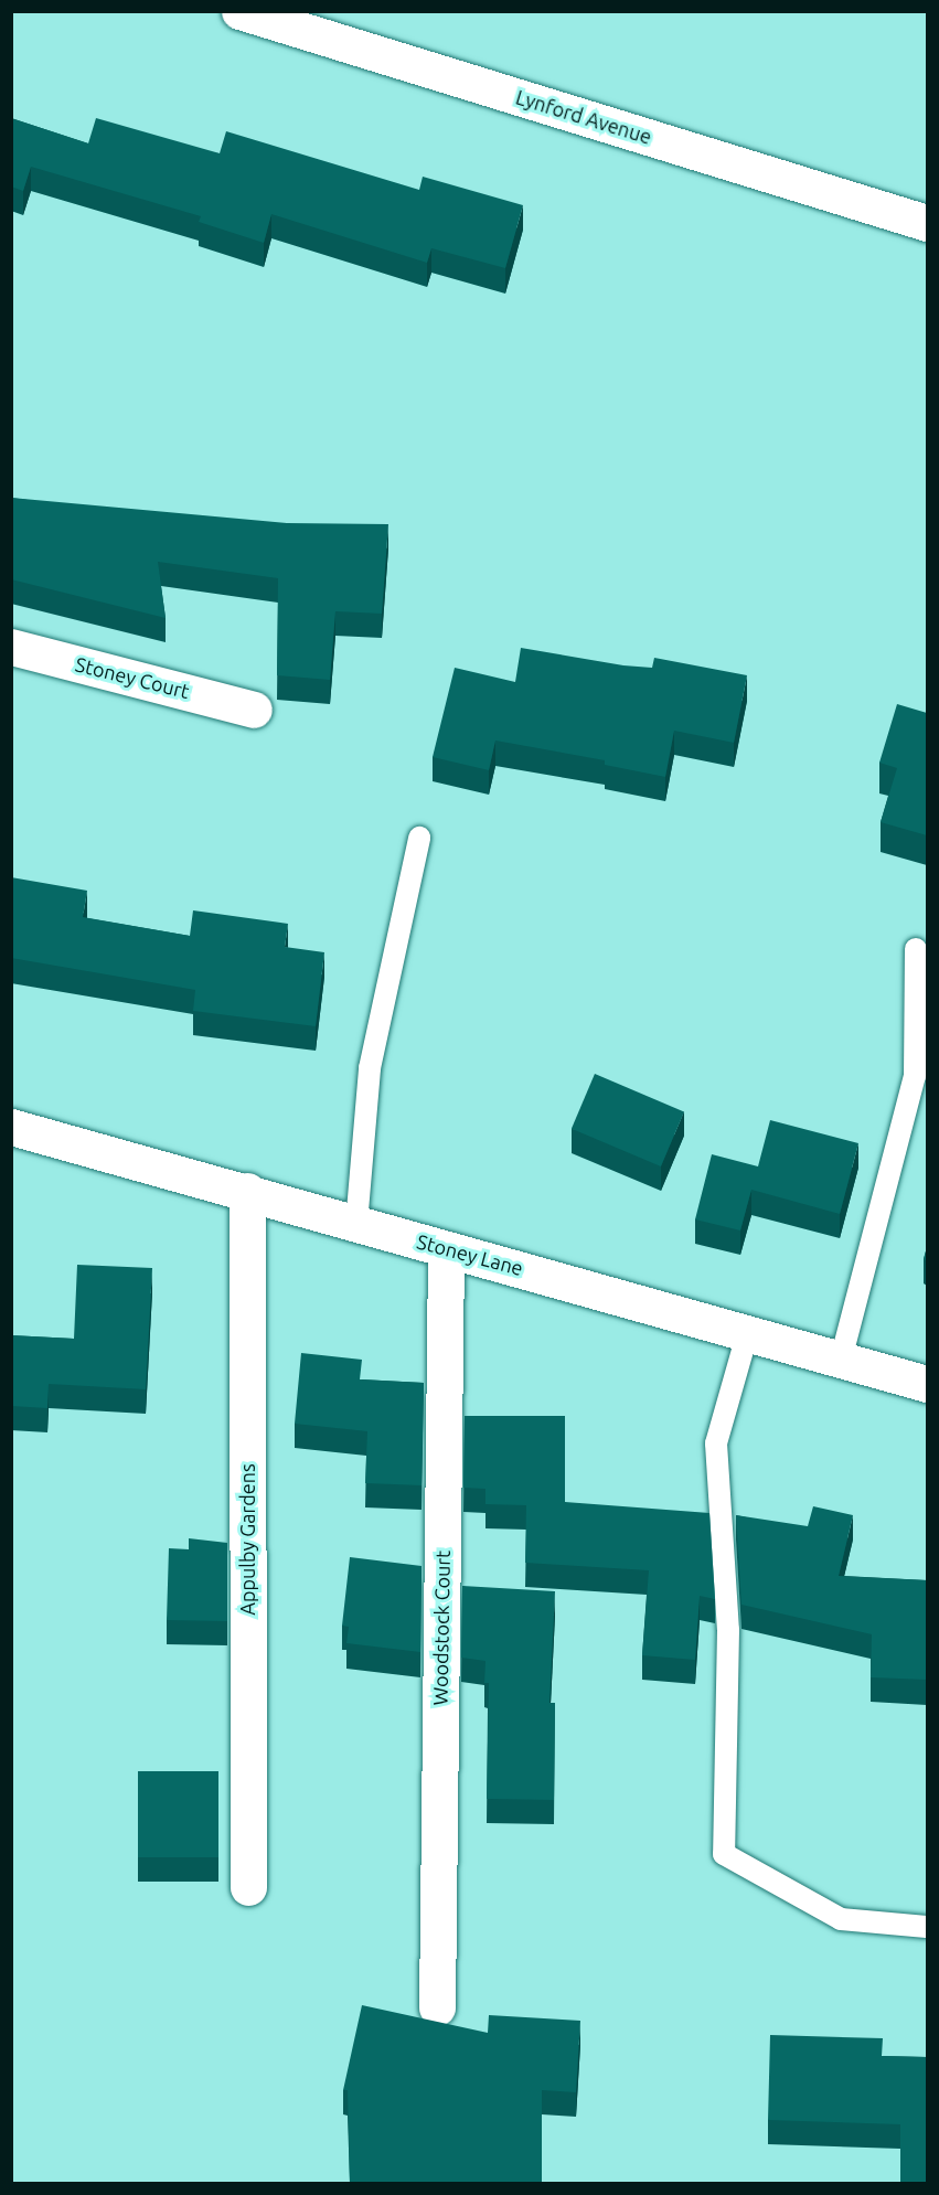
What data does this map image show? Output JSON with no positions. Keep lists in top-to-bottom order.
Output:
{
  "streets": {
    "street": [
      "Lynford Avenue",
      "Stoney Court",
      "Stoney Lane",
      "Appulby Gardens",
      "Woodstock Court"
    ]
  },
  "crossings": [
    ["Stoney Lane", "Appulby Gardens"],
    ["Stoney Lane", "Woodstock Court"]
  ]
}
